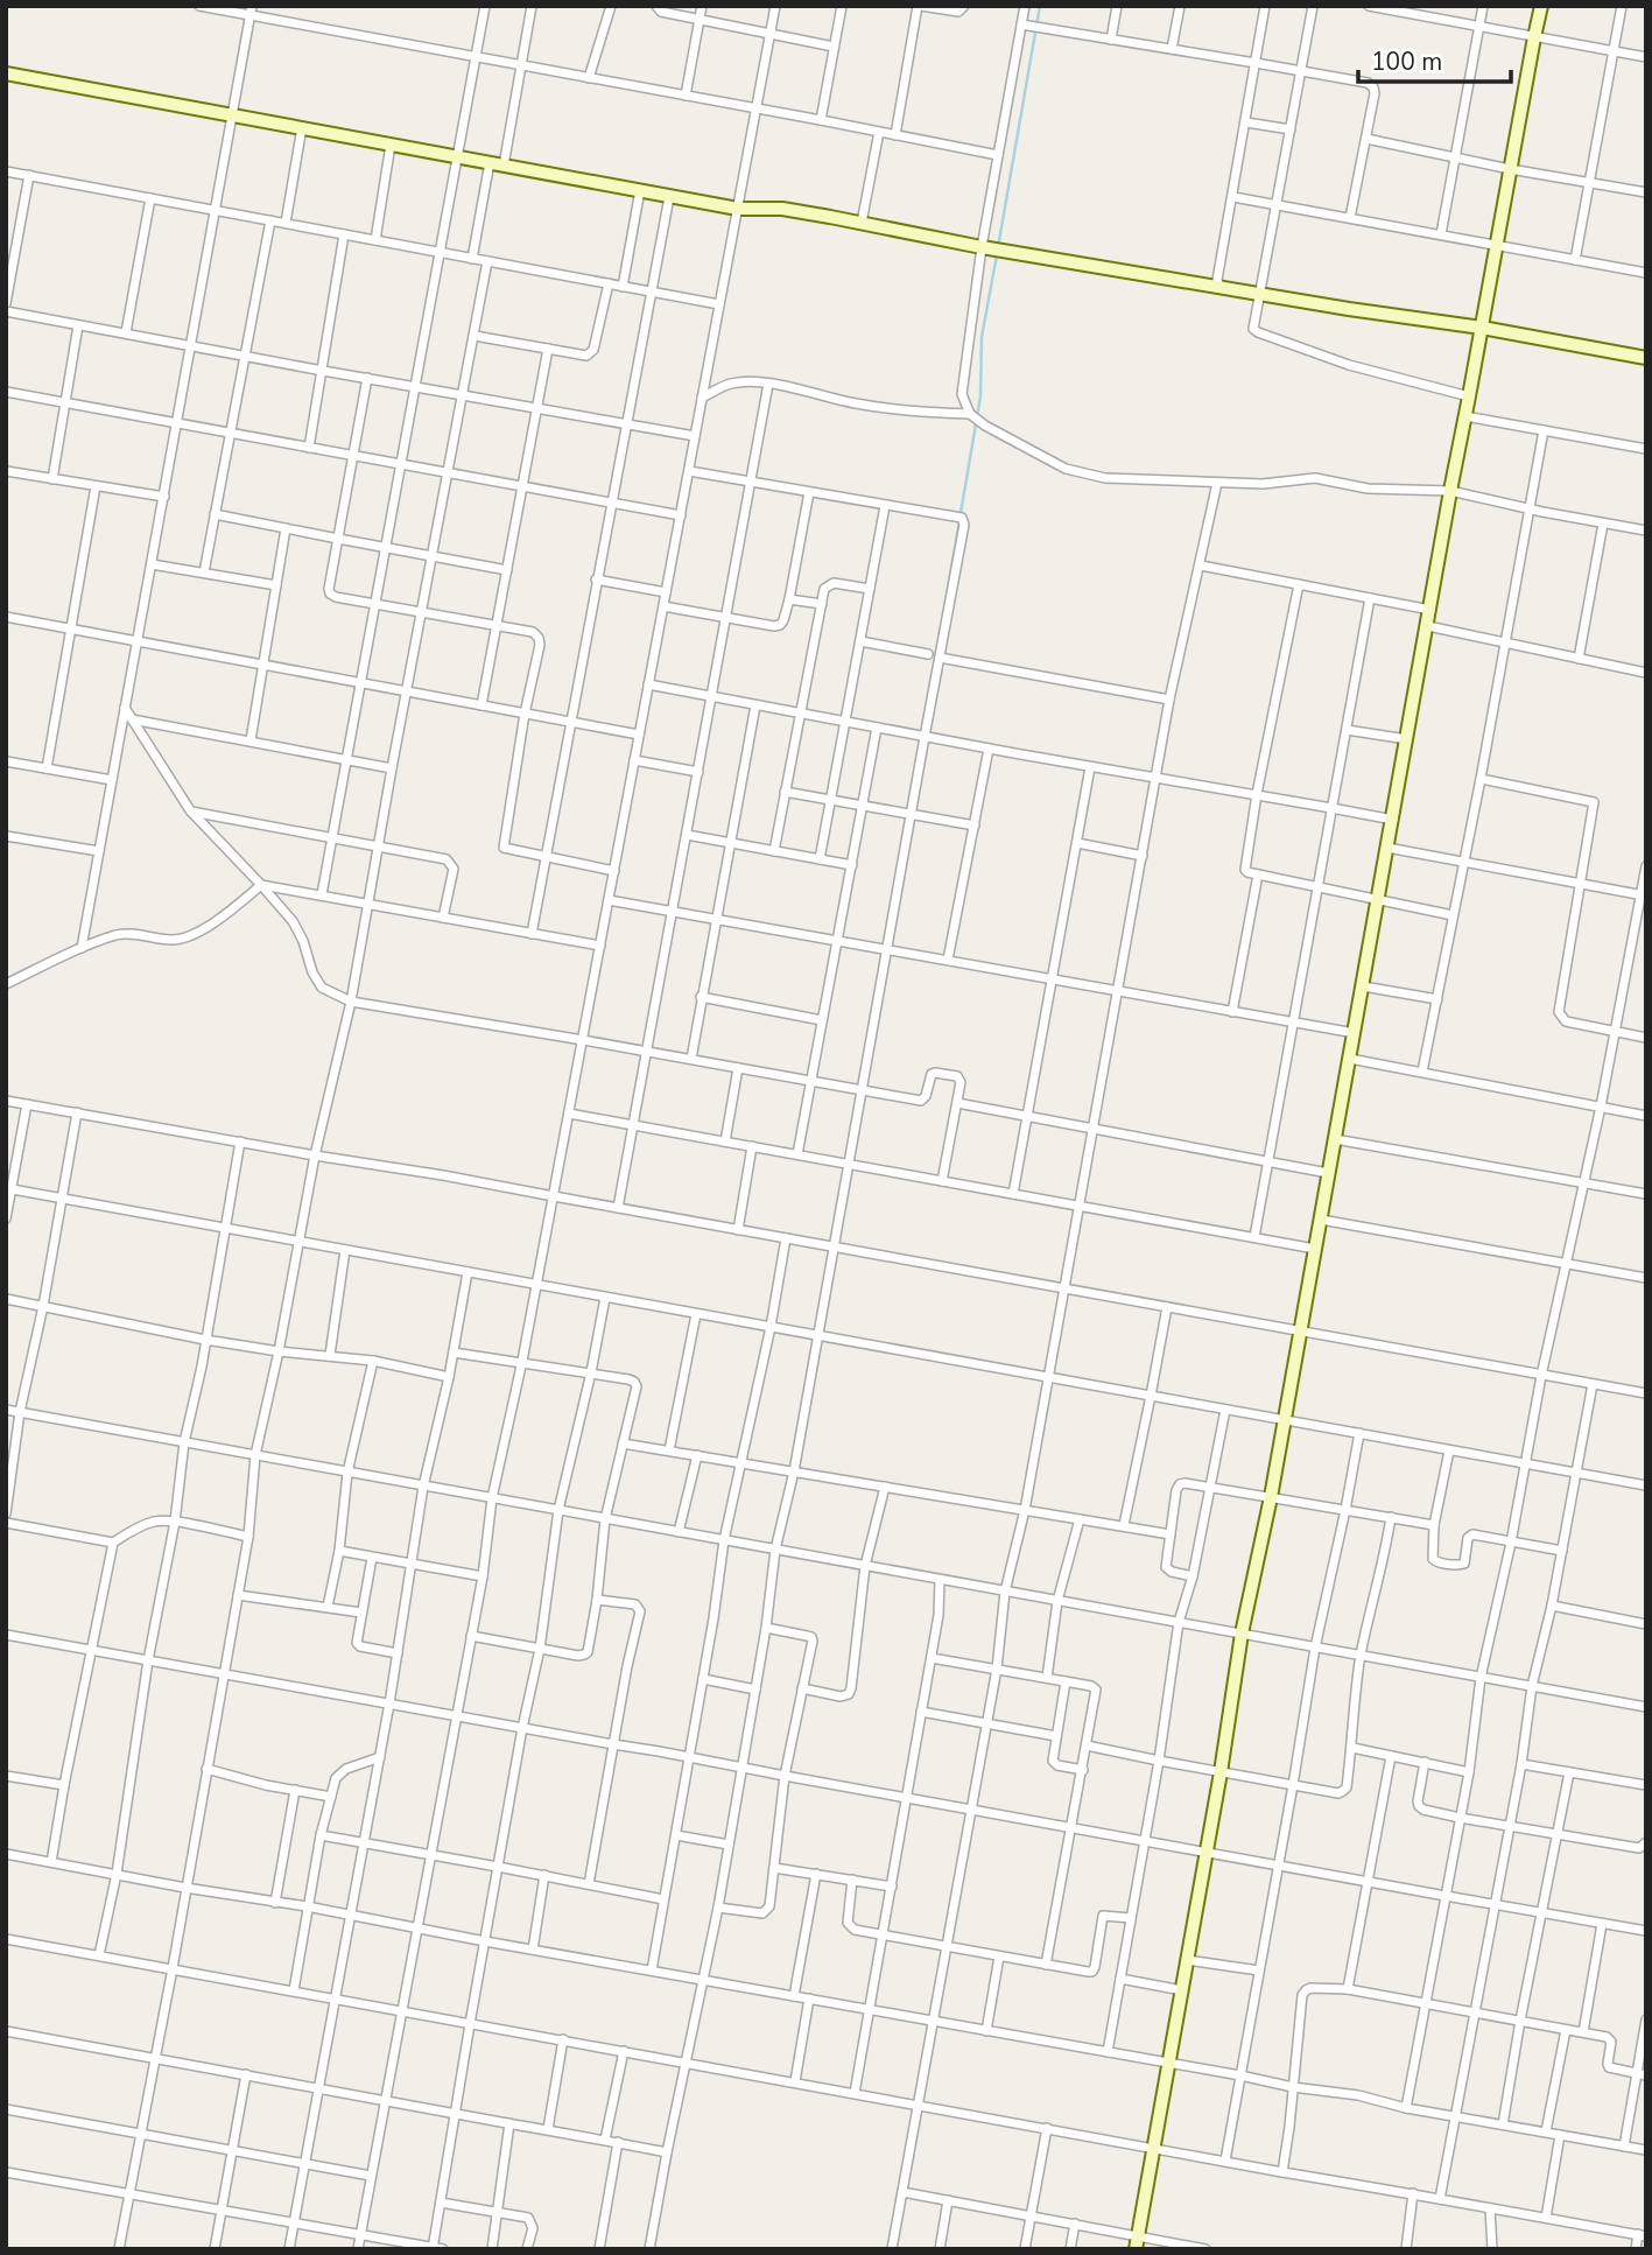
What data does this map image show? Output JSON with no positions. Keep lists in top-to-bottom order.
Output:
{
  "scale_bar": "100 m"
}
